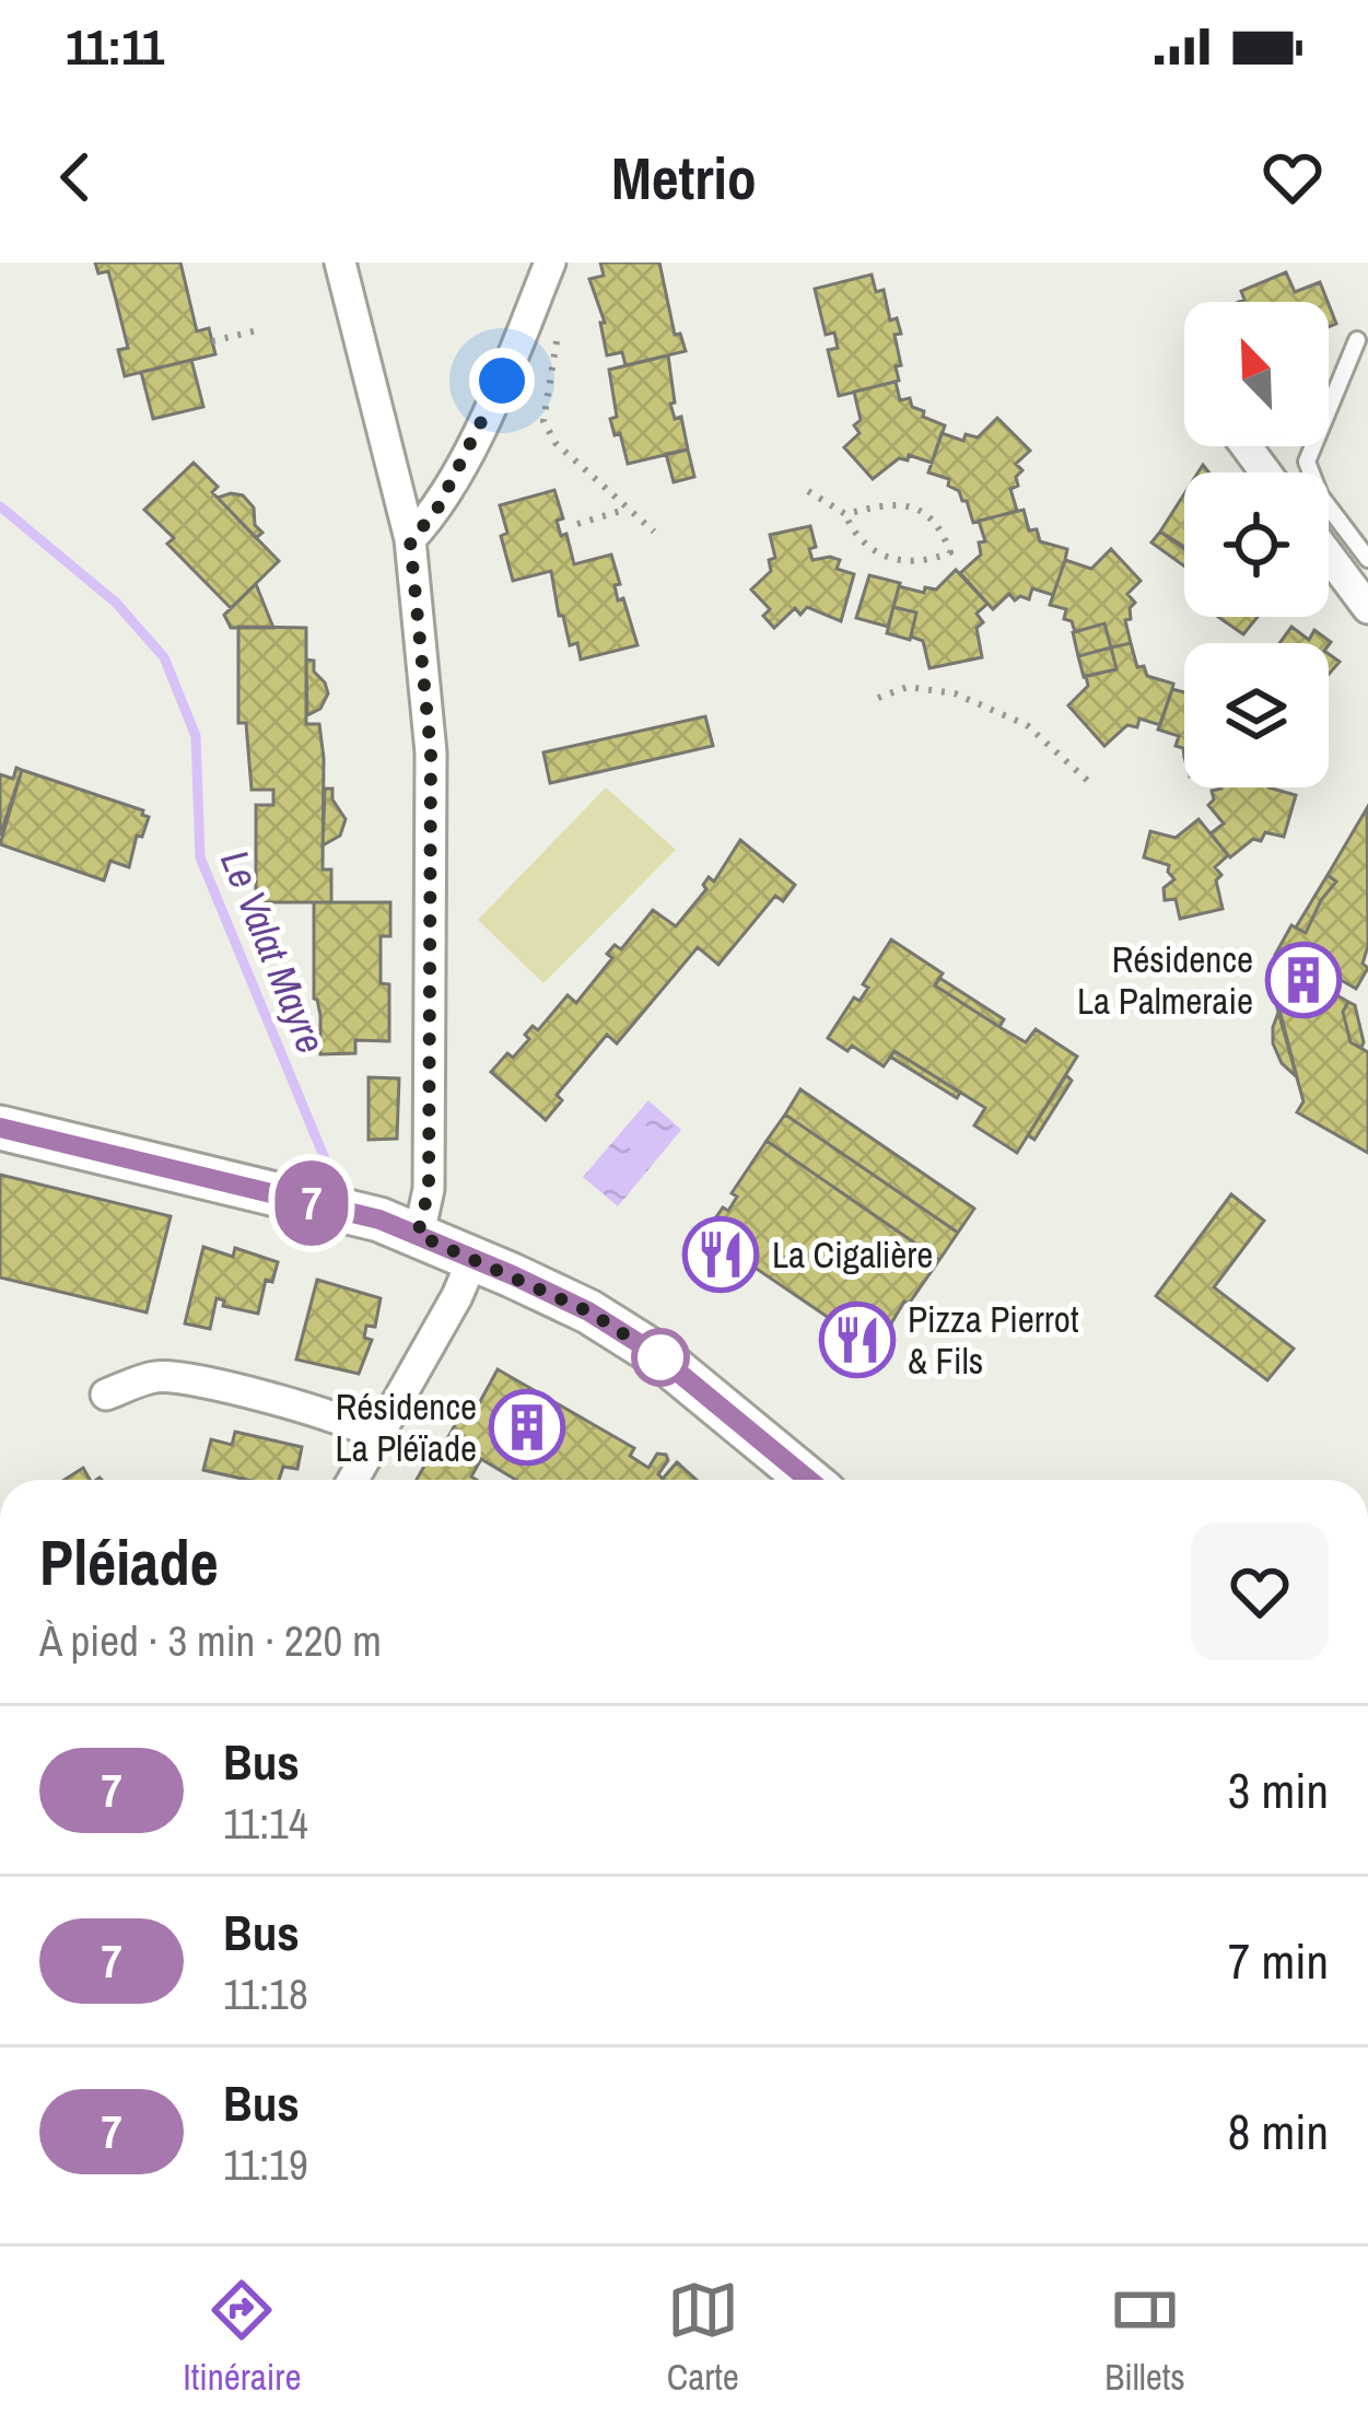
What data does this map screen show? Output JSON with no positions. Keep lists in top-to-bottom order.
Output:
{
  "water": ["Le Valat Mayre"],
  "places": {
    "building": ["Résidence La Palmeraie", "Résidence La Pléïade"],
    "restaurant": ["La Cigalière", "Pizza Pierrot & Fils"]
  },
  "lines": ["bus line 7"],
  "north": "top left",
  "page": {
    "status": "11:11",
    "header": "Metrio",
    "on_map": "7",
    "heading": ["Pléiade", "À pied · 3 min · 220 m"],
    "list": [
      {
        "mark": "7",
        "name": "Bus",
        "note": "11:14",
        "value": "3 min"
      },
      {
        "mark": "7",
        "name": "Bus",
        "note": "11:18",
        "value": "7 min"
      },
      {
        "mark": "7",
        "name": "Bus",
        "note": "11:19",
        "value": "8 min"
      }
    ],
    "tabs": ["Itinéraire", "Carte", "Billets"]
  }
}
